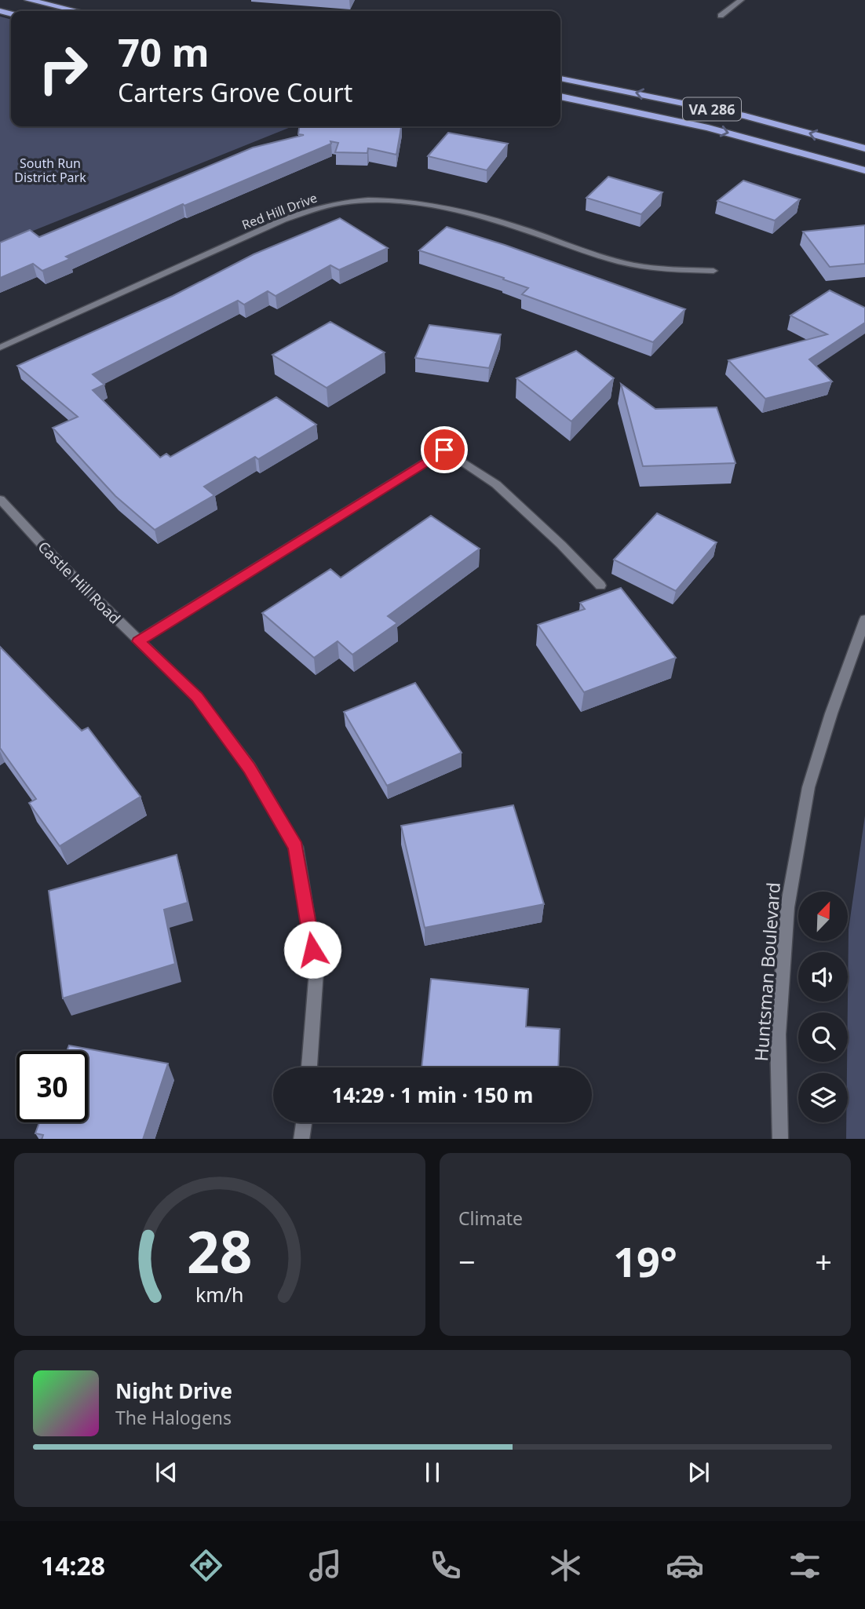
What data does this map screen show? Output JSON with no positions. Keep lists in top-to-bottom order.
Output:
{
  "streets": {
    "highway": ["VA 286"],
    "street": ["Red Hill Drive", "Castle Hill Road", "Huntsman Boulevard"]
  },
  "parks": ["South Run District Park"],
  "north": "top right",
  "page": {
    "turn": ["70 m", "Carters Grove Court"],
    "limit": "30",
    "trip": "14:29 · 1 min · 150 m",
    "tile": "Climate",
    "heat": ["−", "19°", "+"],
    "song": ["Night Drive", "The Halogens"],
    "tabs": "14:28",
    "gauge": ["28", "km/h"]
  }
}
